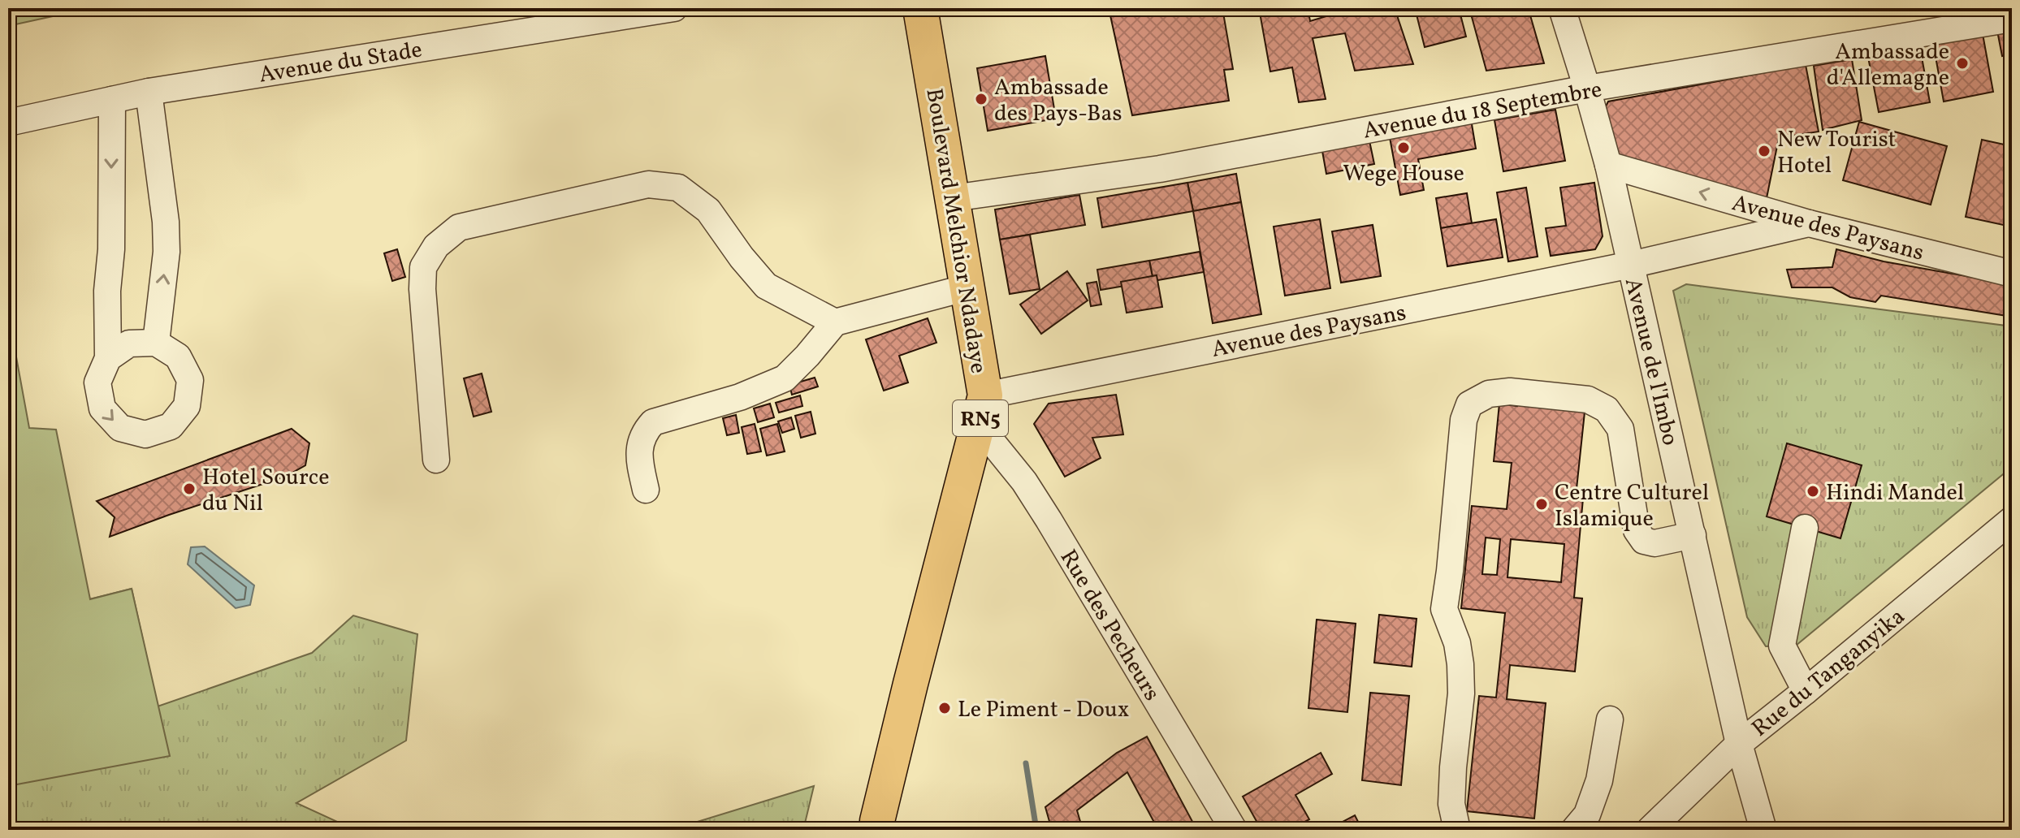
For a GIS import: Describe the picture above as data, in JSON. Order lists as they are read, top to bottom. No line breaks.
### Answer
{"streets":{"main road":["Boulevard Melchior Ndadaye","RN5"],"street":["Avenue du Stade","Avenue du 18 Septembre","Avenue des Paysans","Avenue de l'Imbo","Rue des Pecheurs","Rue du Tanganyika"]},"crossings":[["Avenue du 18 Septembre","Boulevard Melchior Ndadaye"],["Avenue du 18 Septembre","Avenue de l'Imbo"],["Avenue des Paysans","Boulevard Melchior Ndadaye"],["Avenue des Paysans","Avenue de l'Imbo"],["Avenue des Paysans","Rue des Pecheurs"],["Boulevard Melchior Ndadaye","Rue des Pecheurs"],["Avenue de l'Imbo","Rue du Tanganyika"]],"places":["Ambassade d'Allemagne","Ambassade des Pays-Bas","Wege House","New Tourist Hotel","Hotel Source du Nil","Hindi Mandel","Centre Culturel Islamique","Le Piment - Doux"]}
